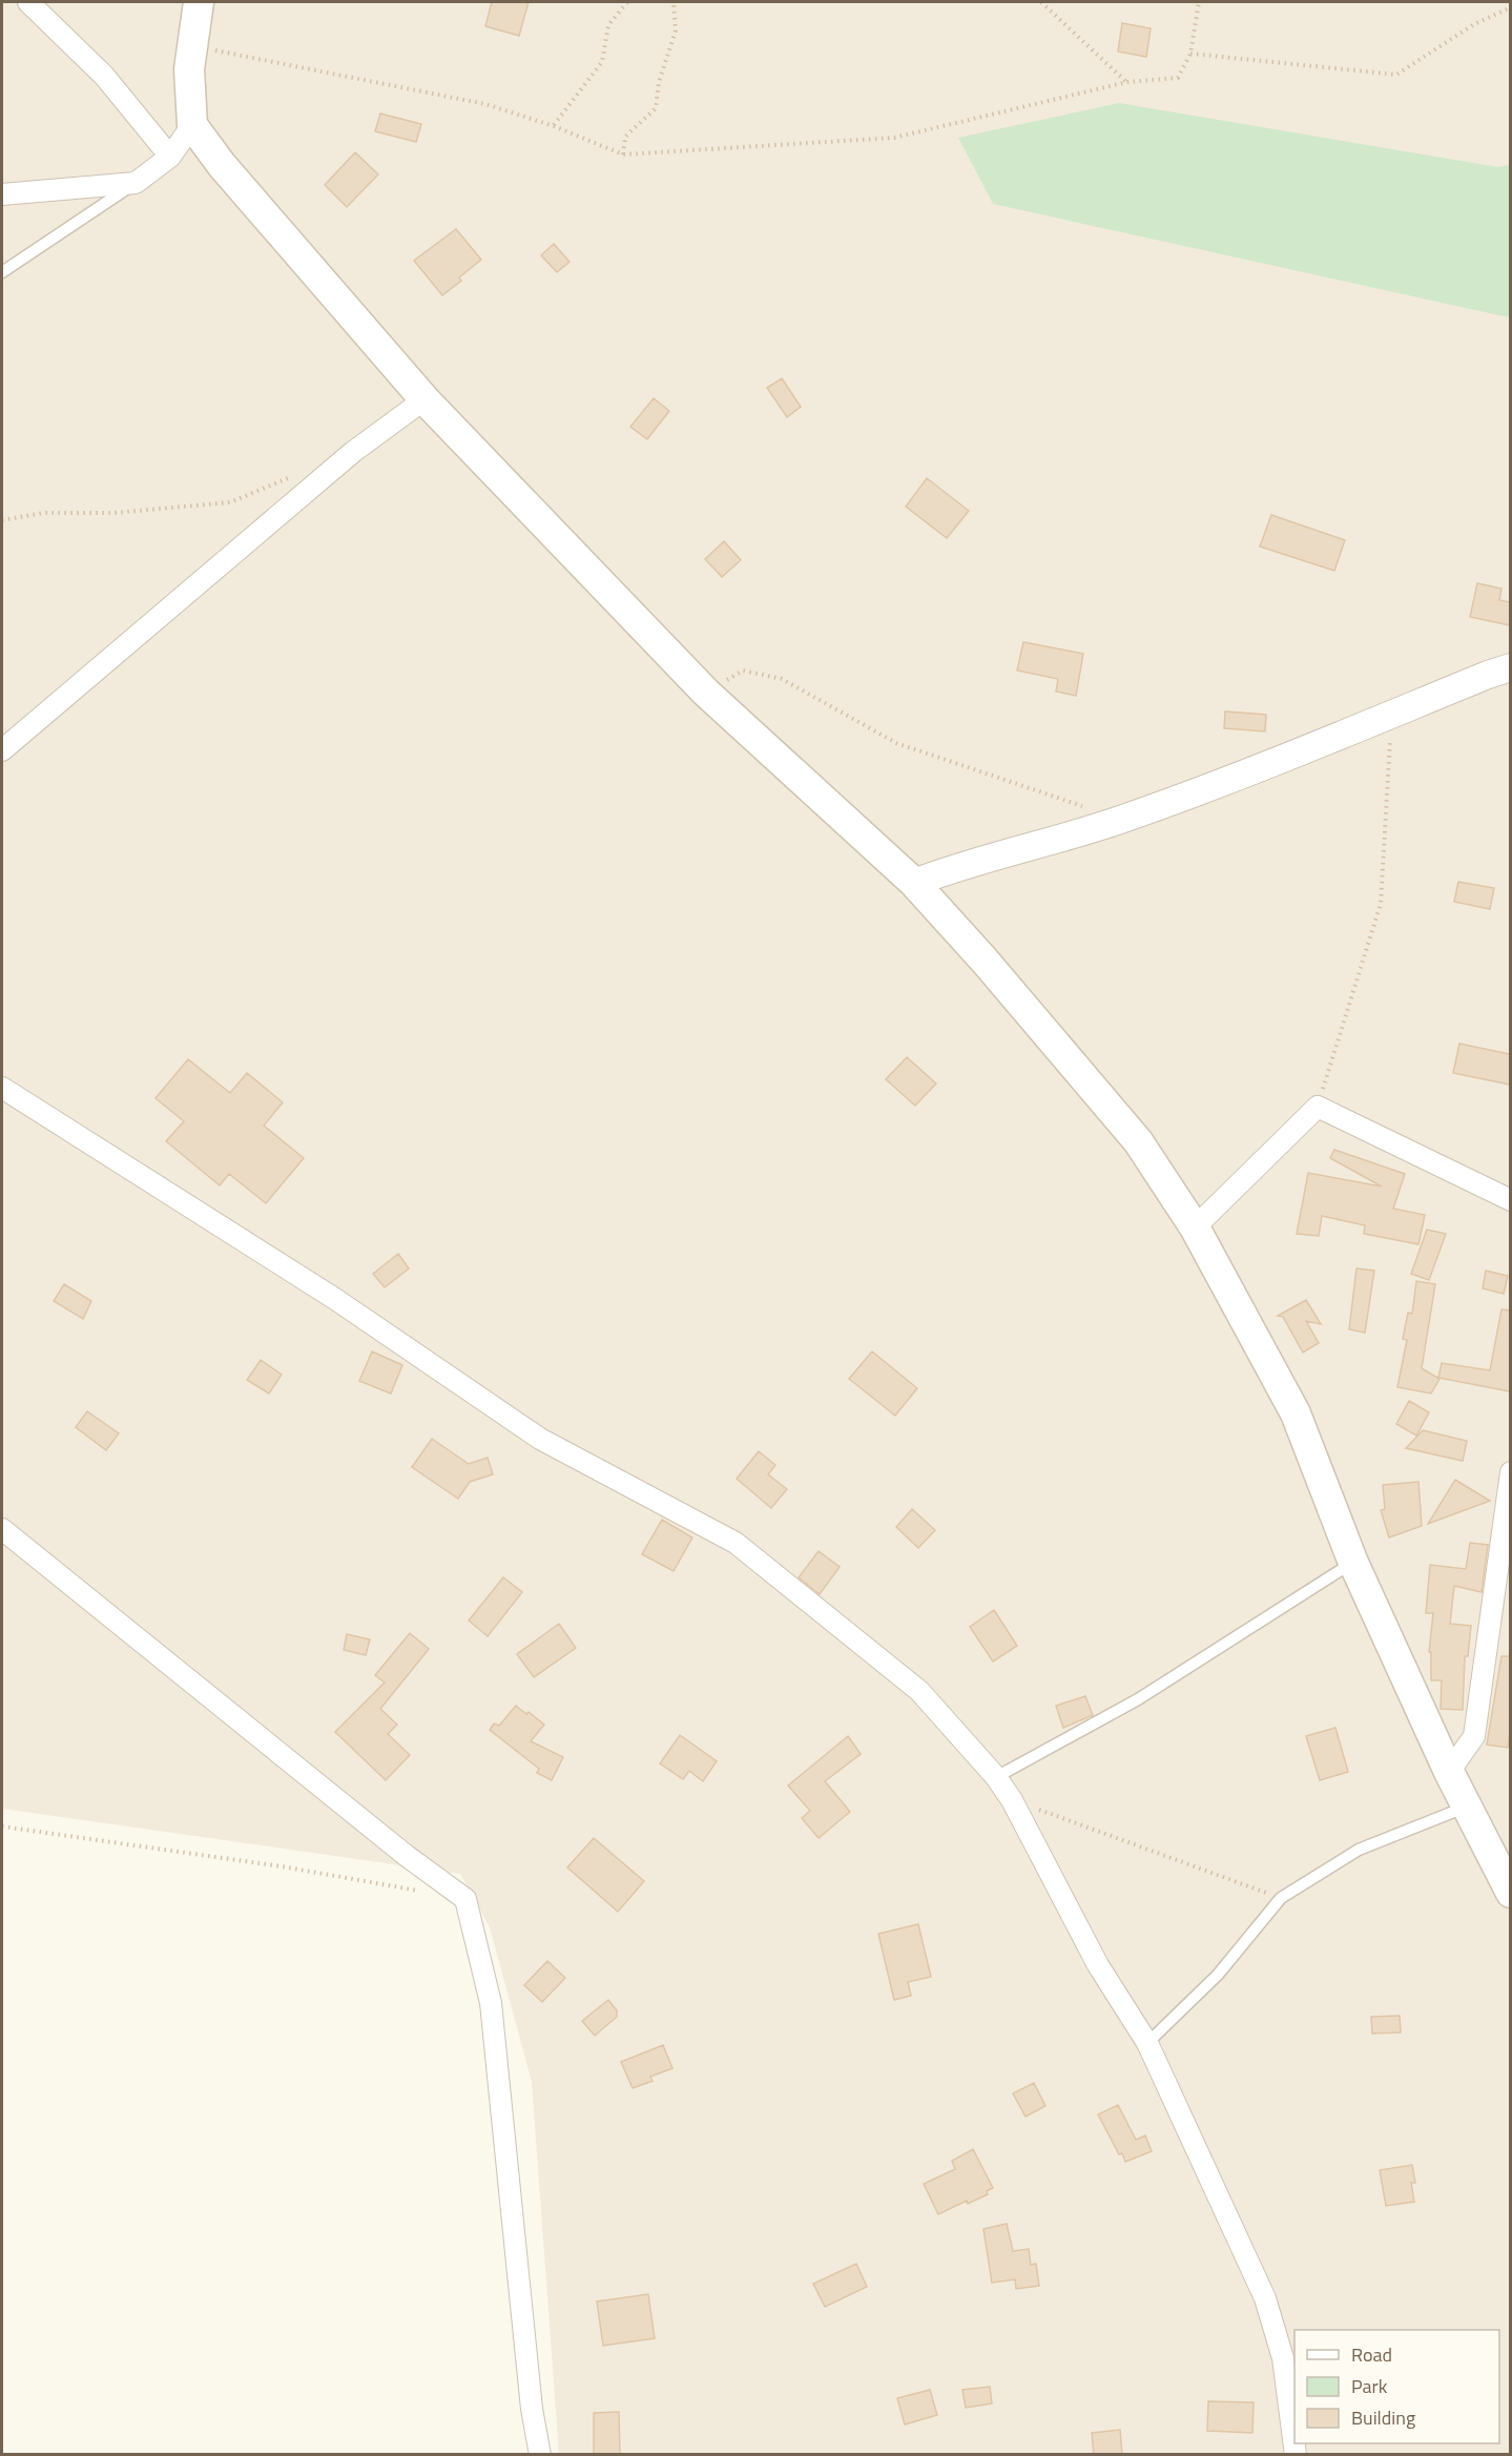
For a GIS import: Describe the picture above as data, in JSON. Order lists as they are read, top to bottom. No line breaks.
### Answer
{"legend":["Road","Park","Building"]}
